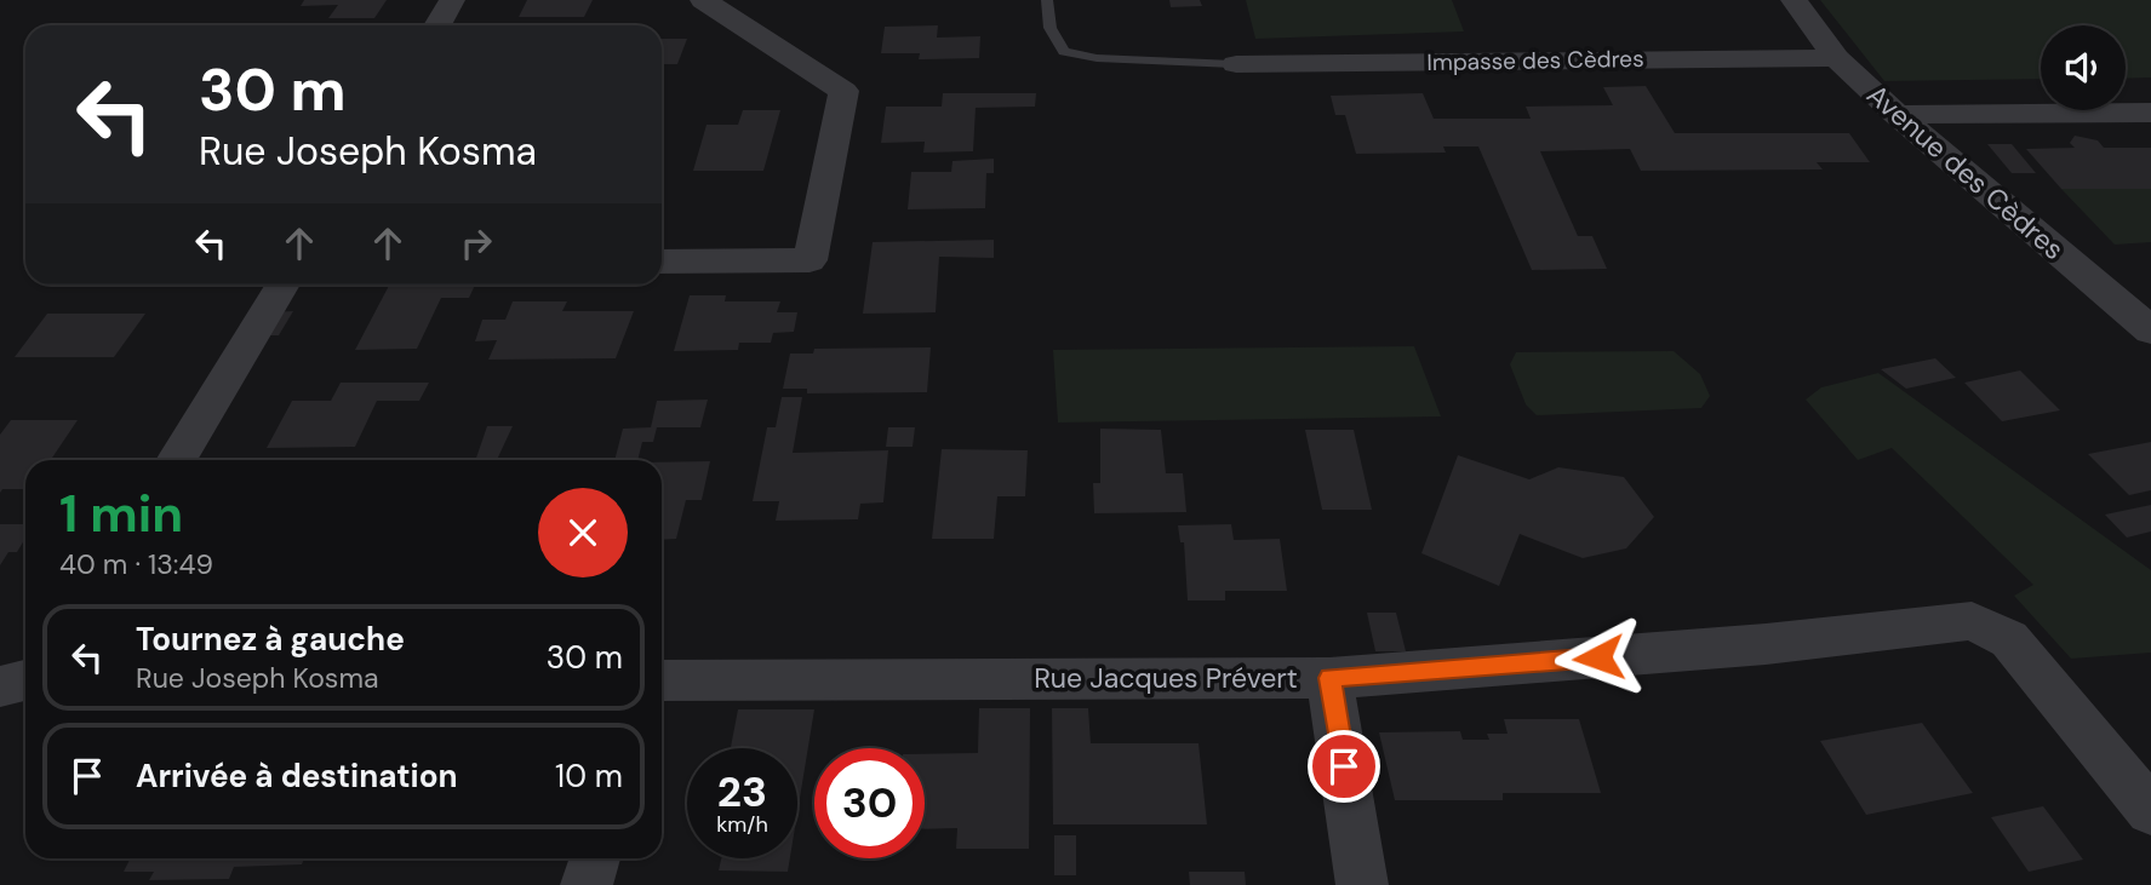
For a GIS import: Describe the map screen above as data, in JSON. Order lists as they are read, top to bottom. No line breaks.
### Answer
{"streets":{"street":["Impasse des Cèdres","Avenue des Cèdres","Rue Jacques Prévert"]},"crossings":[["Impasse des Cèdres","Avenue des Cèdres"]],"page":{"turn":["30 m","Rue Joseph Kosma"],"heading":["1 min","40 m · 13:49"],"list":[{"name":"Tournez à gauche","note":"Rue Joseph Kosma","value":"30 m"},{"name":"Arrivée à destination","value":"10 m"}],"speed":"23 km/h","limit":"30"}}
